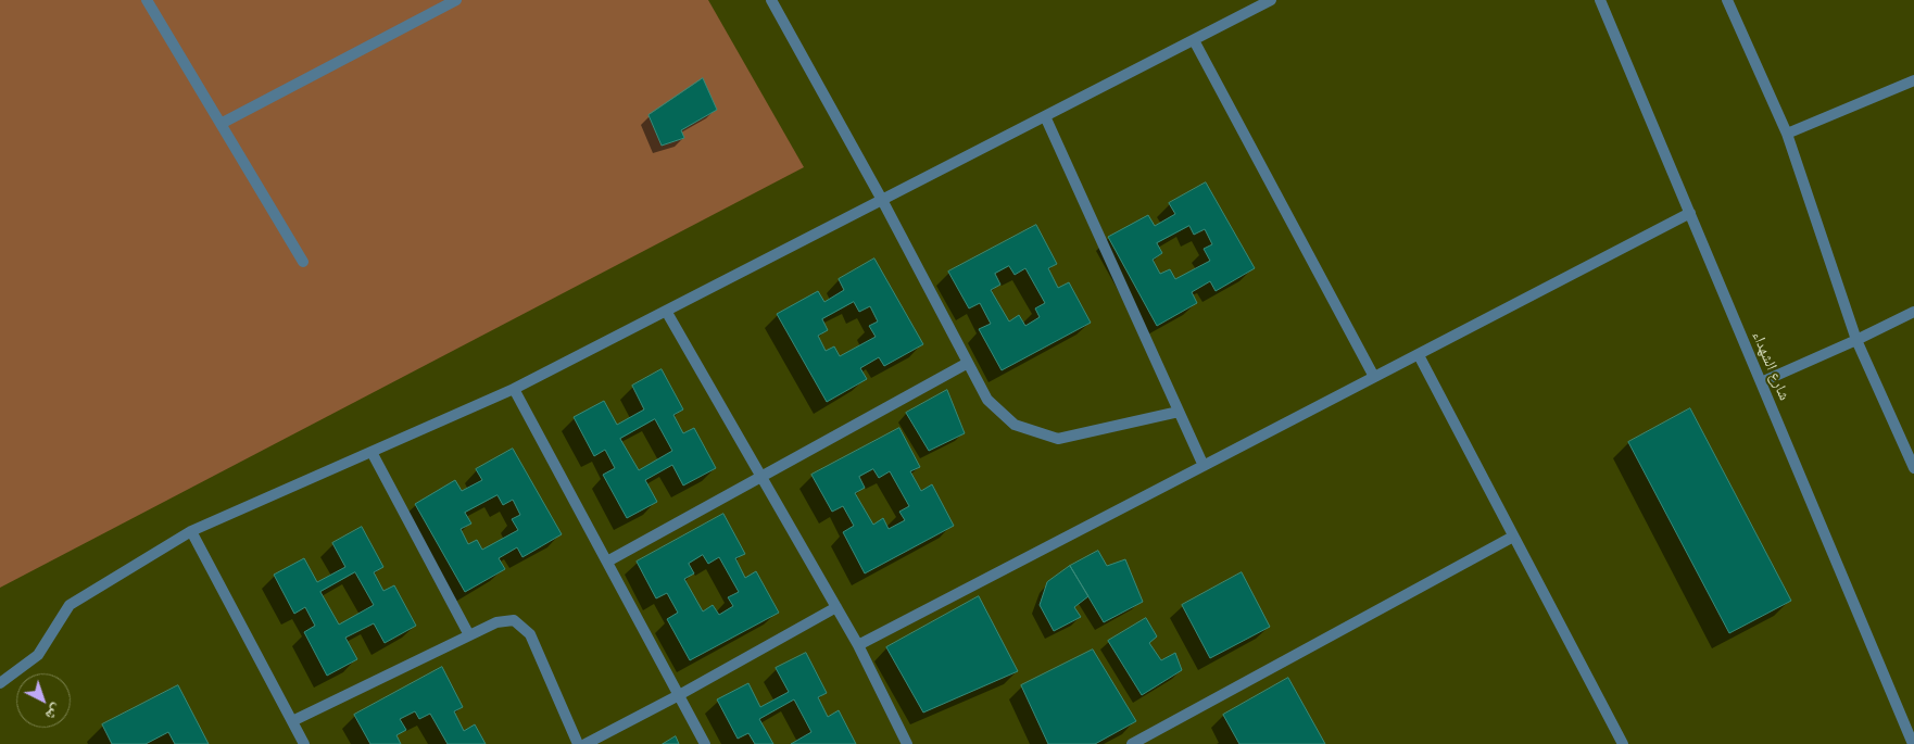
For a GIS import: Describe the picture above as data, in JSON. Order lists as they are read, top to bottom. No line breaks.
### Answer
{"streets":{"street":["شارع الشهداء"]},"north":"bottom right"}
